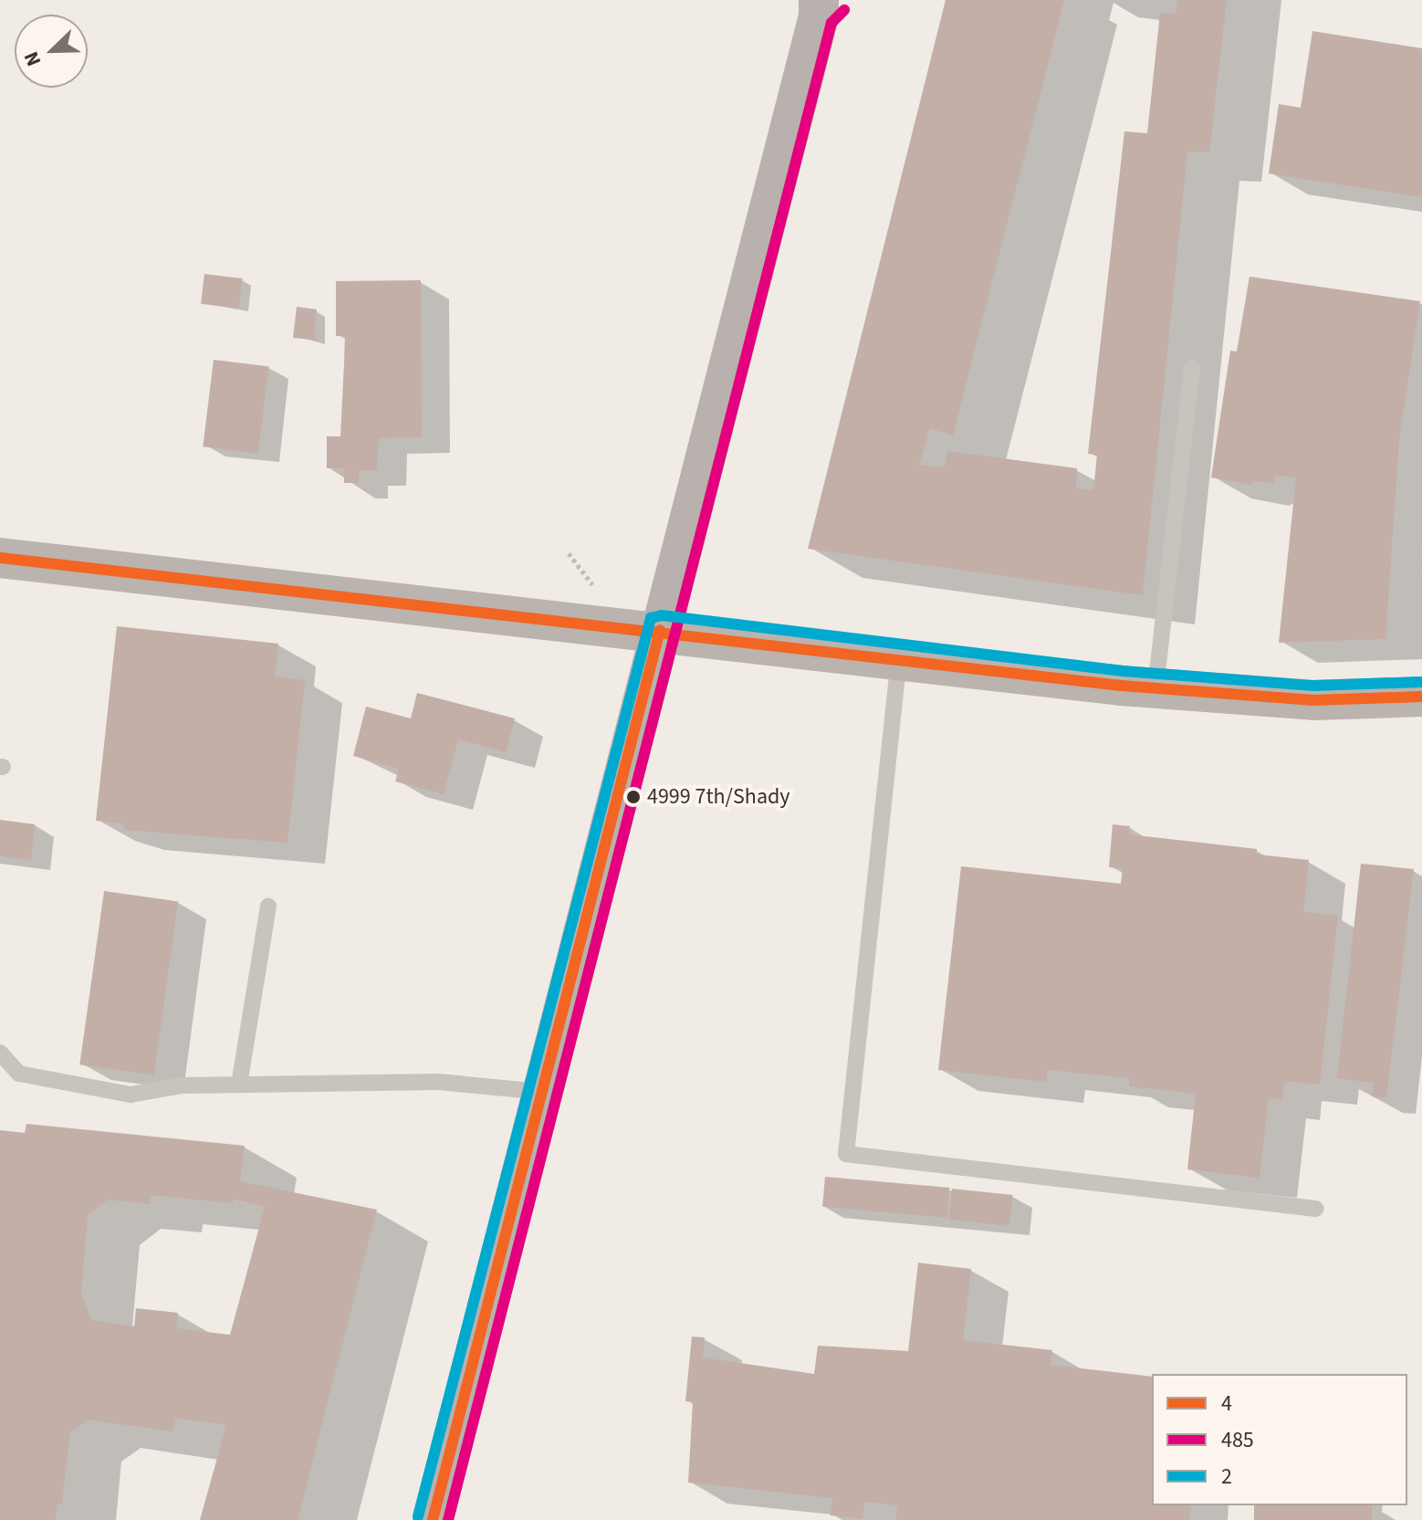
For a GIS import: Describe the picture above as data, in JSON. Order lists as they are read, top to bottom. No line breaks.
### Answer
{"places":["4999 7th/Shady"],"lines":["transit line 485","transit line 4","transit line 2"],"legend":["4","485","2"],"north":"bottom left"}
